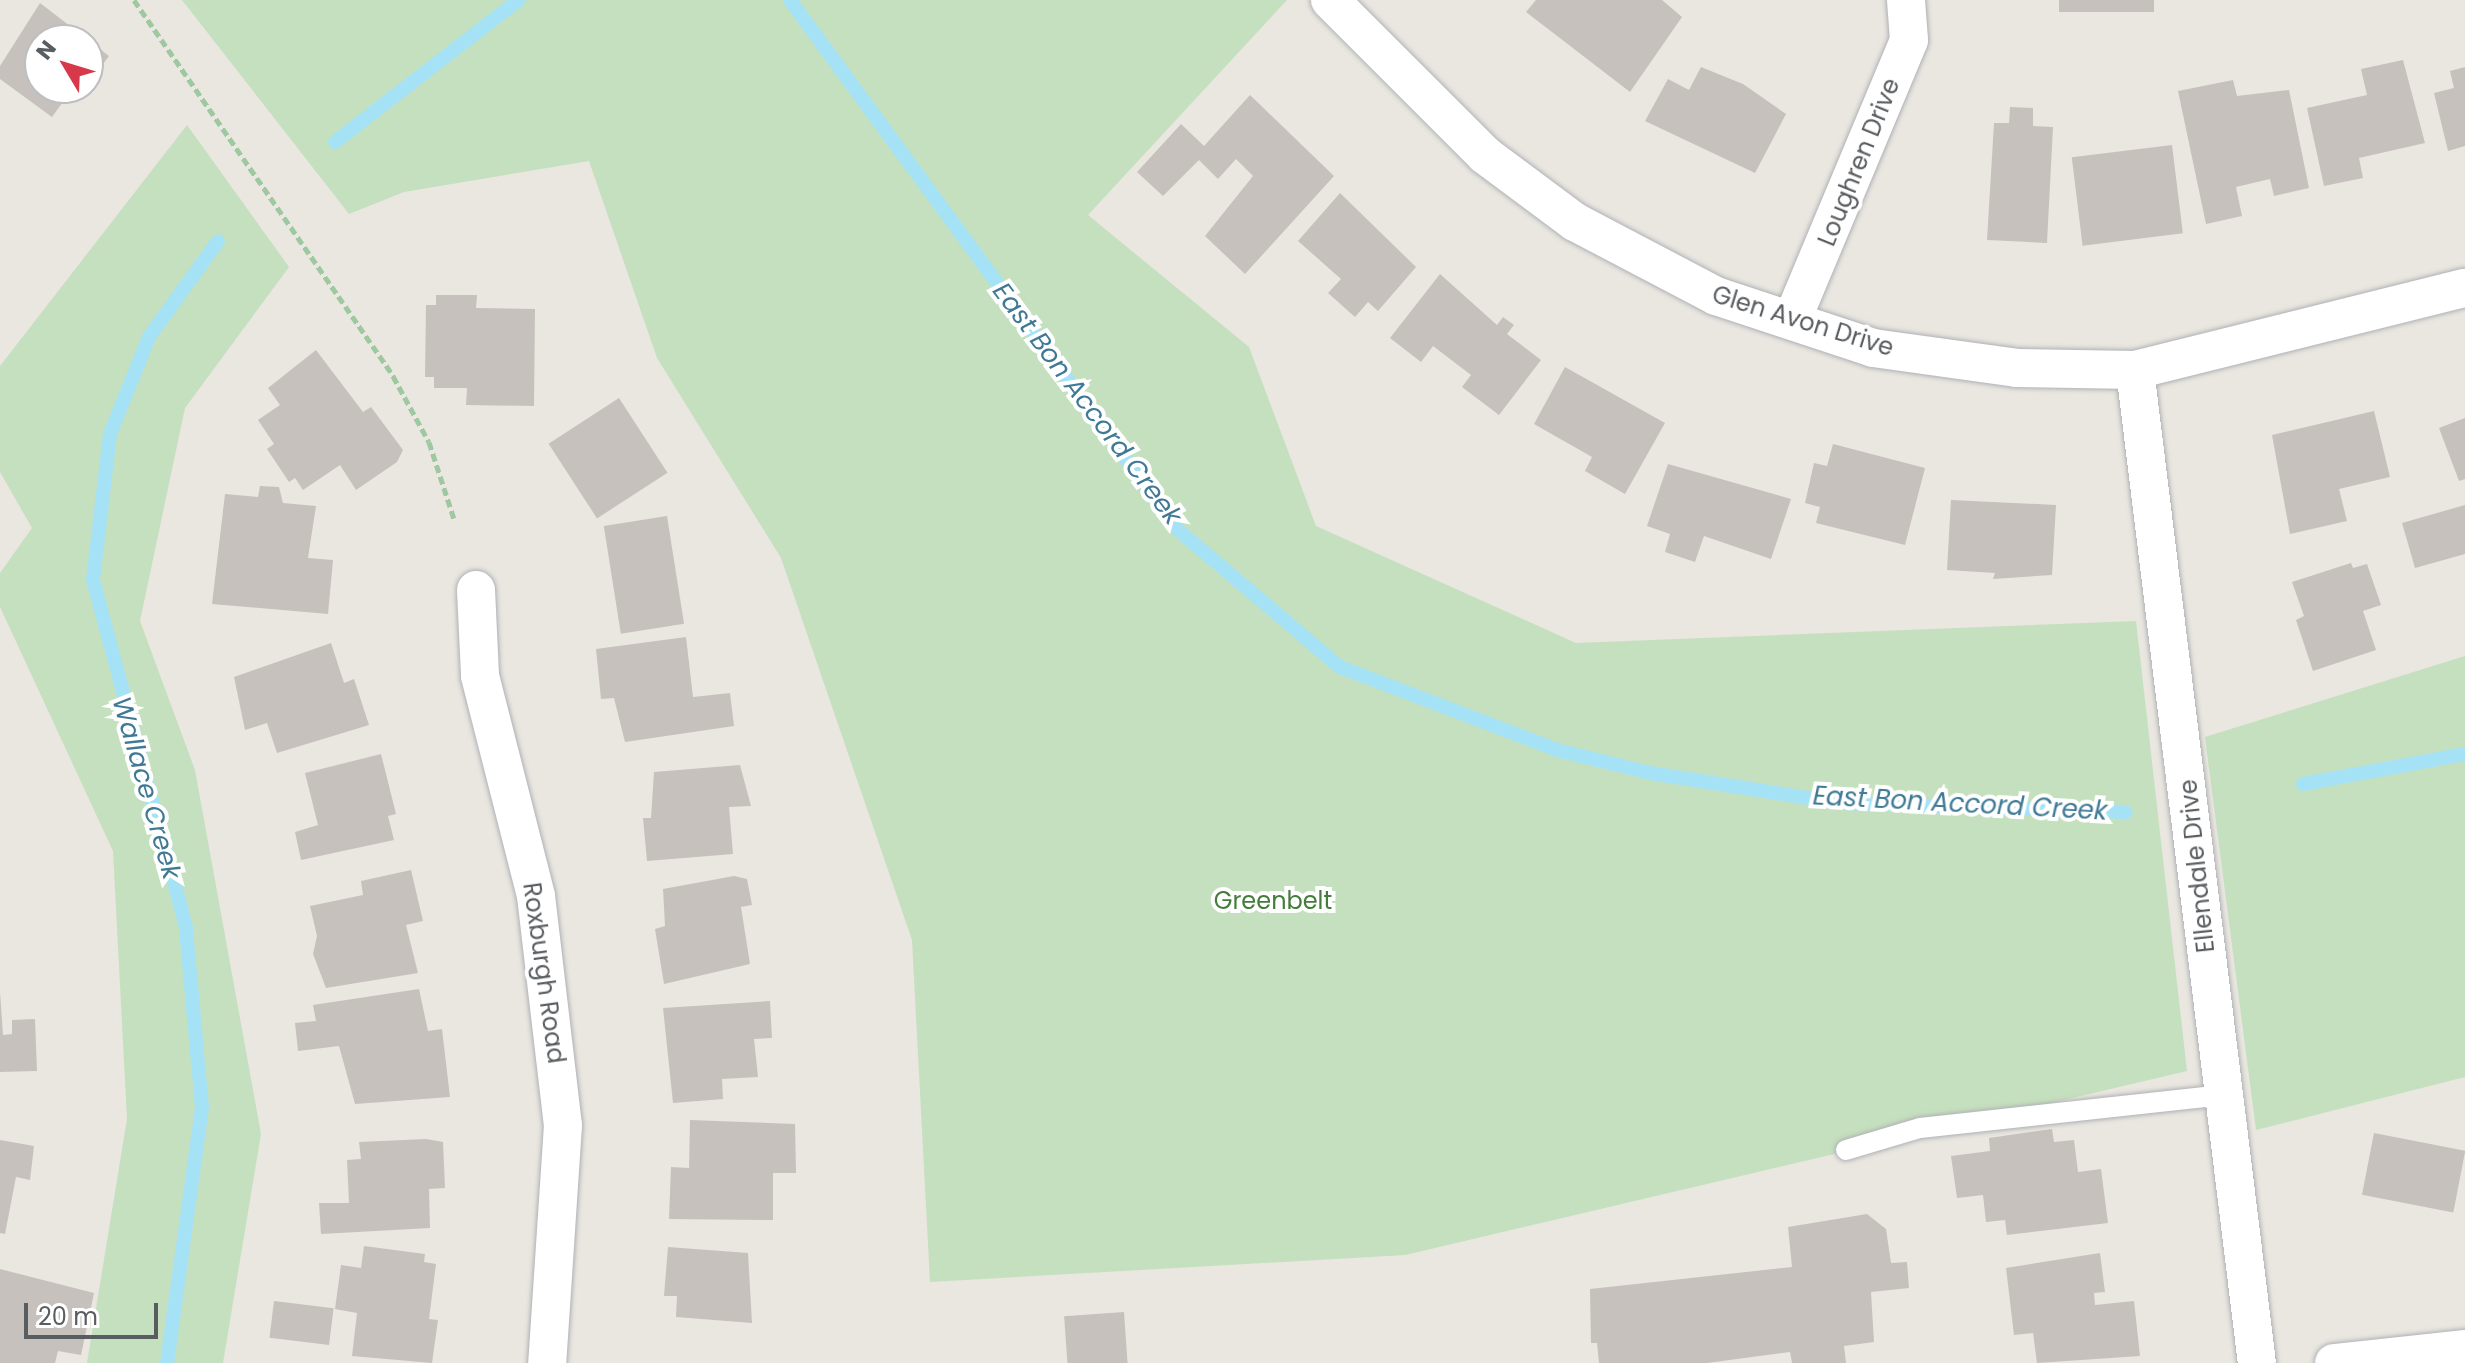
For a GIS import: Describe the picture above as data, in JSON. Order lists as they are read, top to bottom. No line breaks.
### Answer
{"streets":{"street":["Loughren Drive","Glen Avon Drive","Ellendale Drive","Roxburgh Road"]},"crossings":[["Loughren Drive","Glen Avon Drive"],["Glen Avon Drive","Ellendale Drive"]],"water":["East Bon Accord Creek","Wallace Creek"],"parks":["Greenbelt"],"scale_bar":"20 m","north":"top left"}
